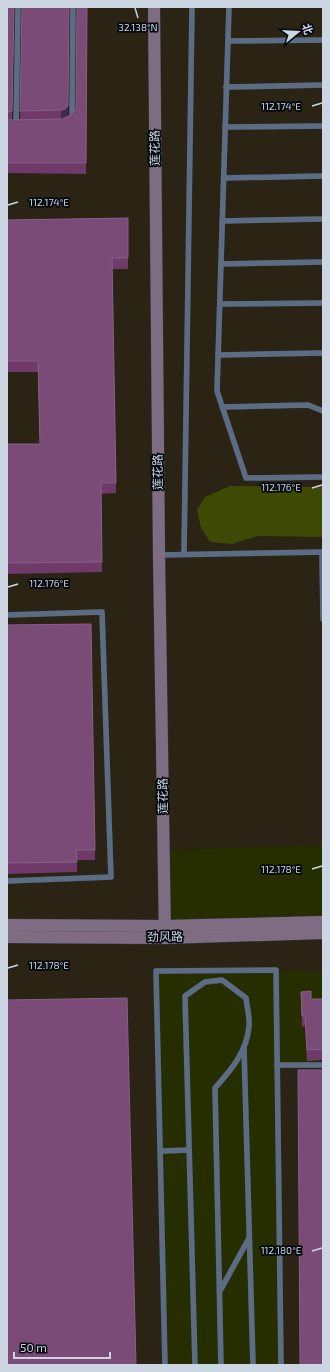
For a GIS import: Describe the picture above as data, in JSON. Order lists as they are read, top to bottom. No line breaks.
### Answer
{"streets":{"street":["莲花路","劲风路"]},"crossings":[["莲花路","劲风路"]],"scale_bar":"50 m","north":"right","coordinates":["32.138°N","112.174°E","112.176°E","112.178°E","112.180°E"]}
